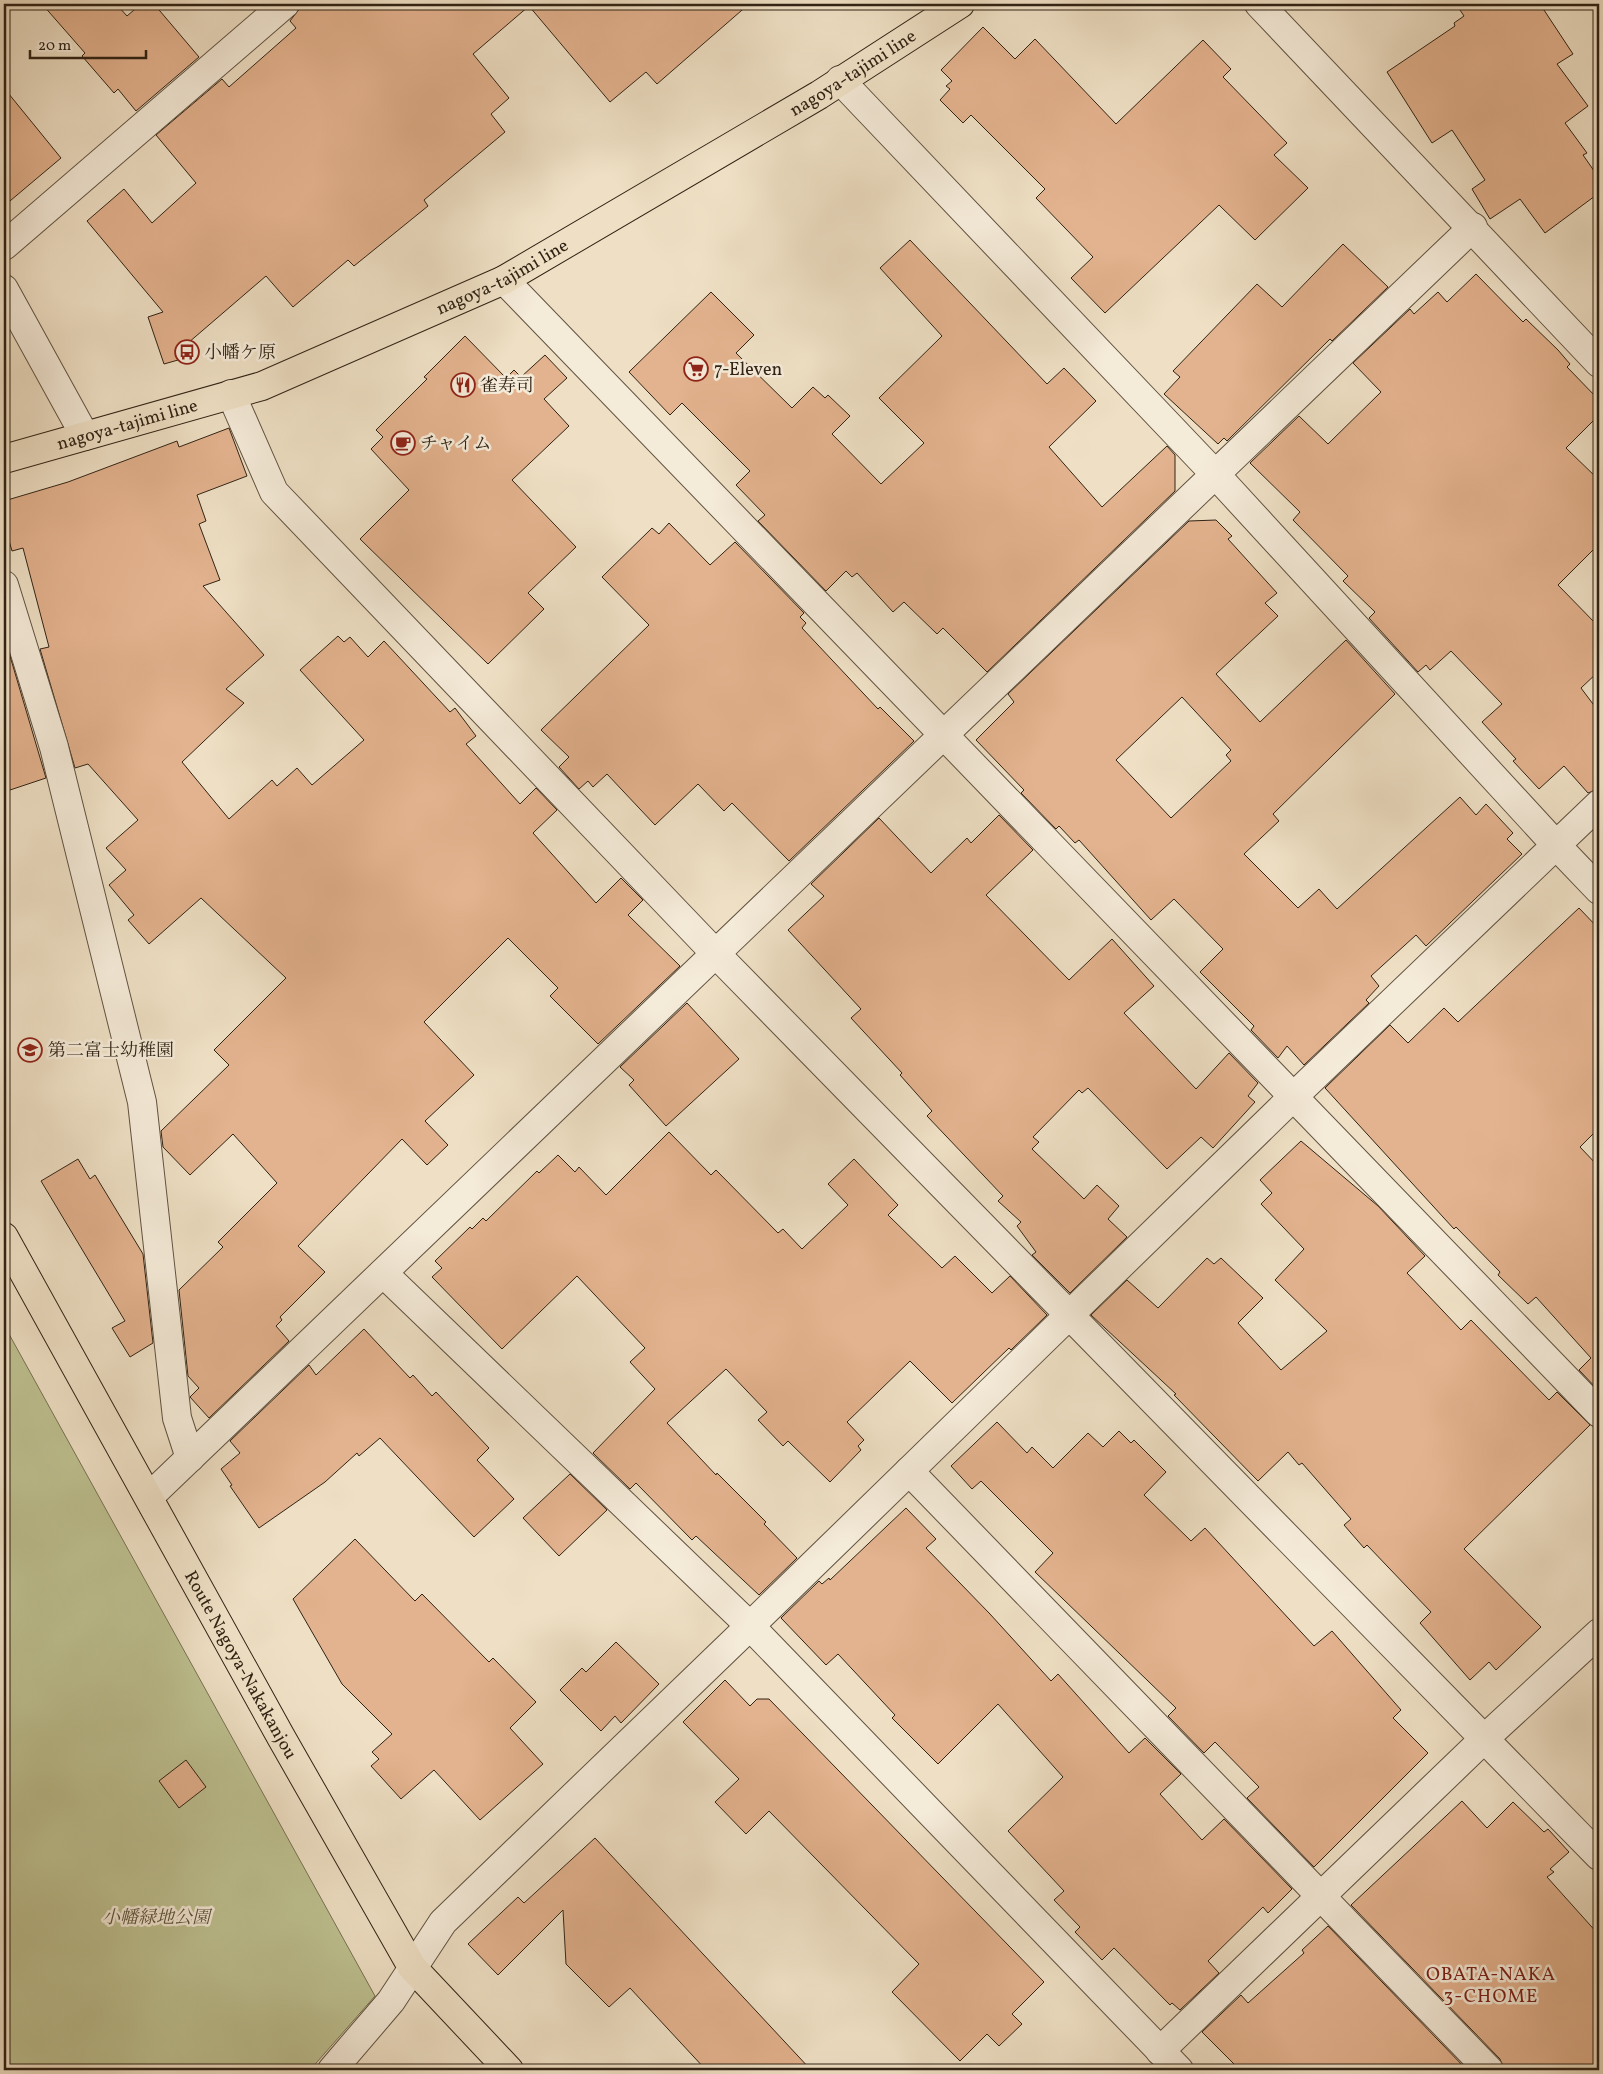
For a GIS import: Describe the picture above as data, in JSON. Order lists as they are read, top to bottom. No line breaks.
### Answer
{"streets":{"main road":["nagoya-tajimi line","Route Nagoya-Nakakanjou"]},"districts":["OBATA-NAKA 3-CHOME"],"parks":["小幡緑地公園"],"places":{"bus stop":["小幡ケ原"],"supermarket":["7-Eleven"],"restaurant":["雀寿司"],"cafe":["チャイム"],"school or university":["第二富士幼稚園"]},"scale_bar":"20 m"}
